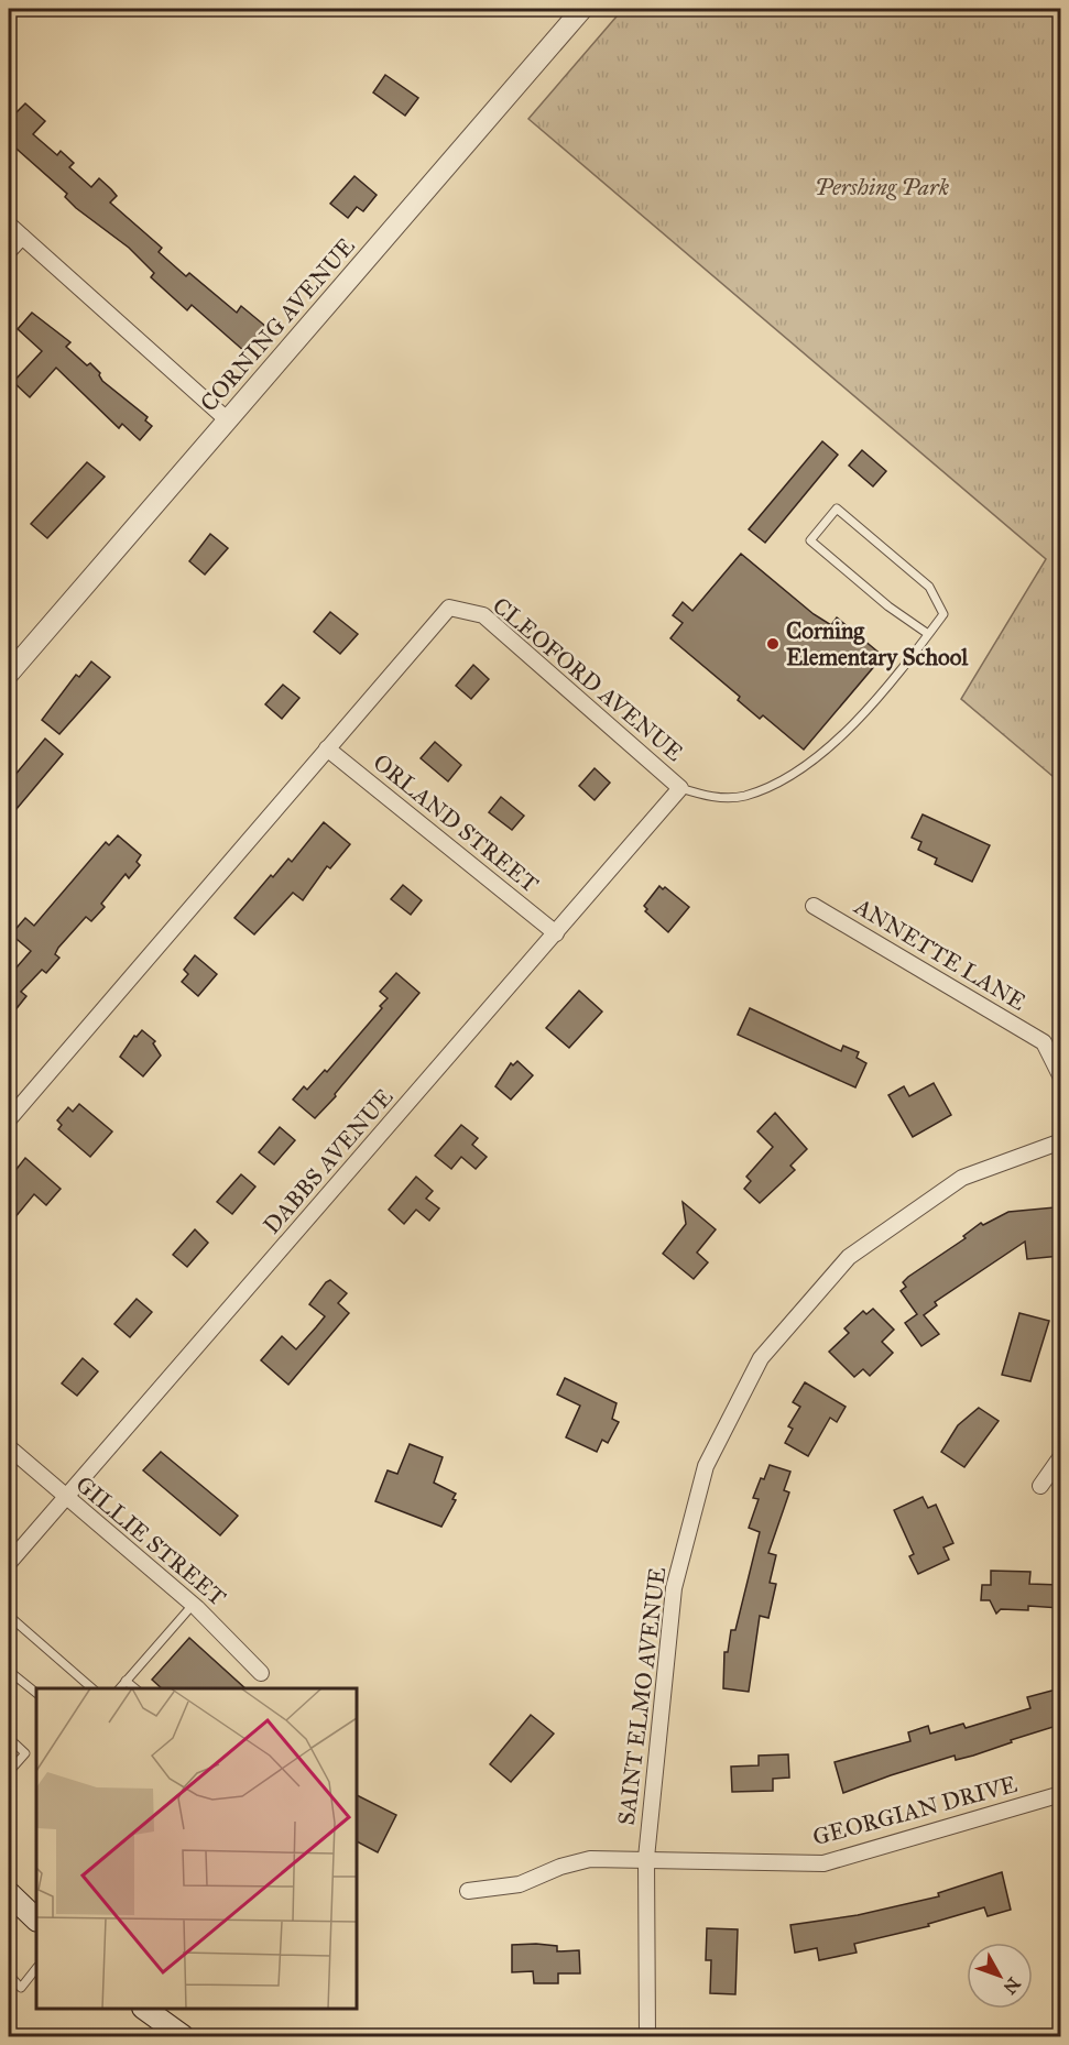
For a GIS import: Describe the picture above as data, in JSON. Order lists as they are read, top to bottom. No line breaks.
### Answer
{"streets":{"street":["CORNING AVENUE","CLEOFORD AVENUE","ORLAND STREET","ANNETTE LANE","DABBS AVENUE","GILLIE STREET","SAINT ELMO AVENUE","GEORGIAN DRIVE"]},"crossings":[["CLEOFORD AVENUE","ORLAND STREET"],["CLEOFORD AVENUE","DABBS AVENUE"],["ORLAND STREET","DABBS AVENUE"],["DABBS AVENUE","GILLIE STREET"],["SAINT ELMO AVENUE","GEORGIAN DRIVE"]],"parks":["Pershing Park"],"places":["Corning Elementary School"],"north":"bottom right"}
